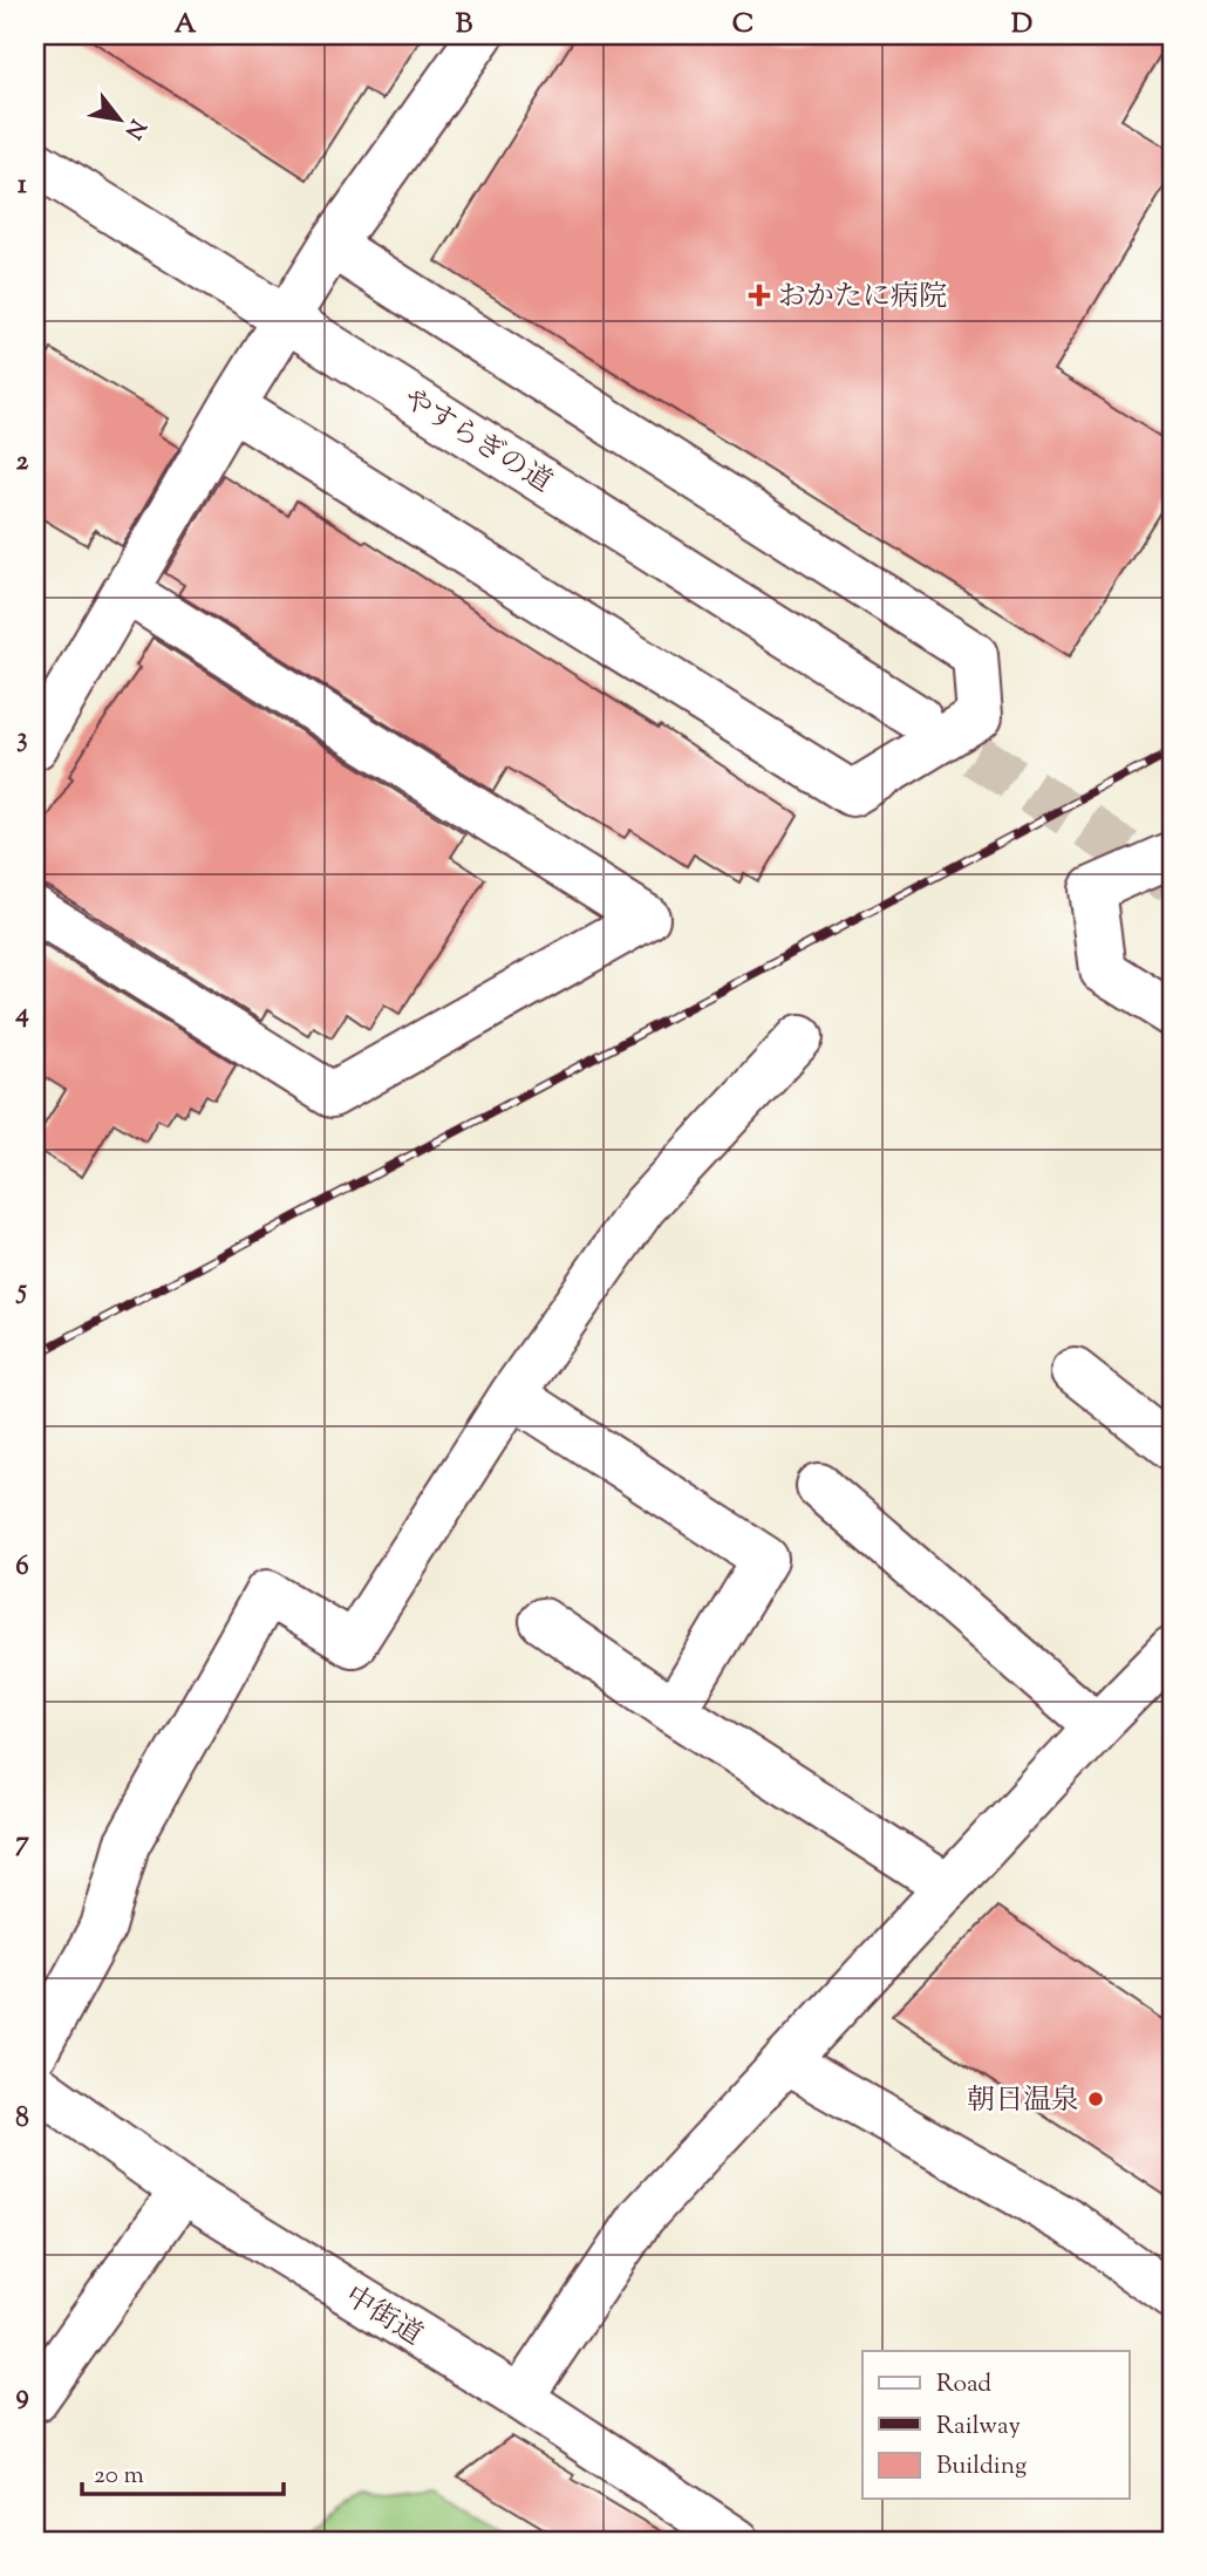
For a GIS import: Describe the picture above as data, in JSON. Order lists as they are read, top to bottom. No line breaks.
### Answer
{"streets":{"street":["やすらぎの道","中街道"]},"places":{"health":["おかたに病院"],"other":["朝日温泉"]},"legend":["Road","Railway","Building"],"scale_bar":"20 m","north":"bottom right","grid":{"columns":["A","B","C","D"],"rows":["1","2","3","4","5","6","7","8","9"]}}
